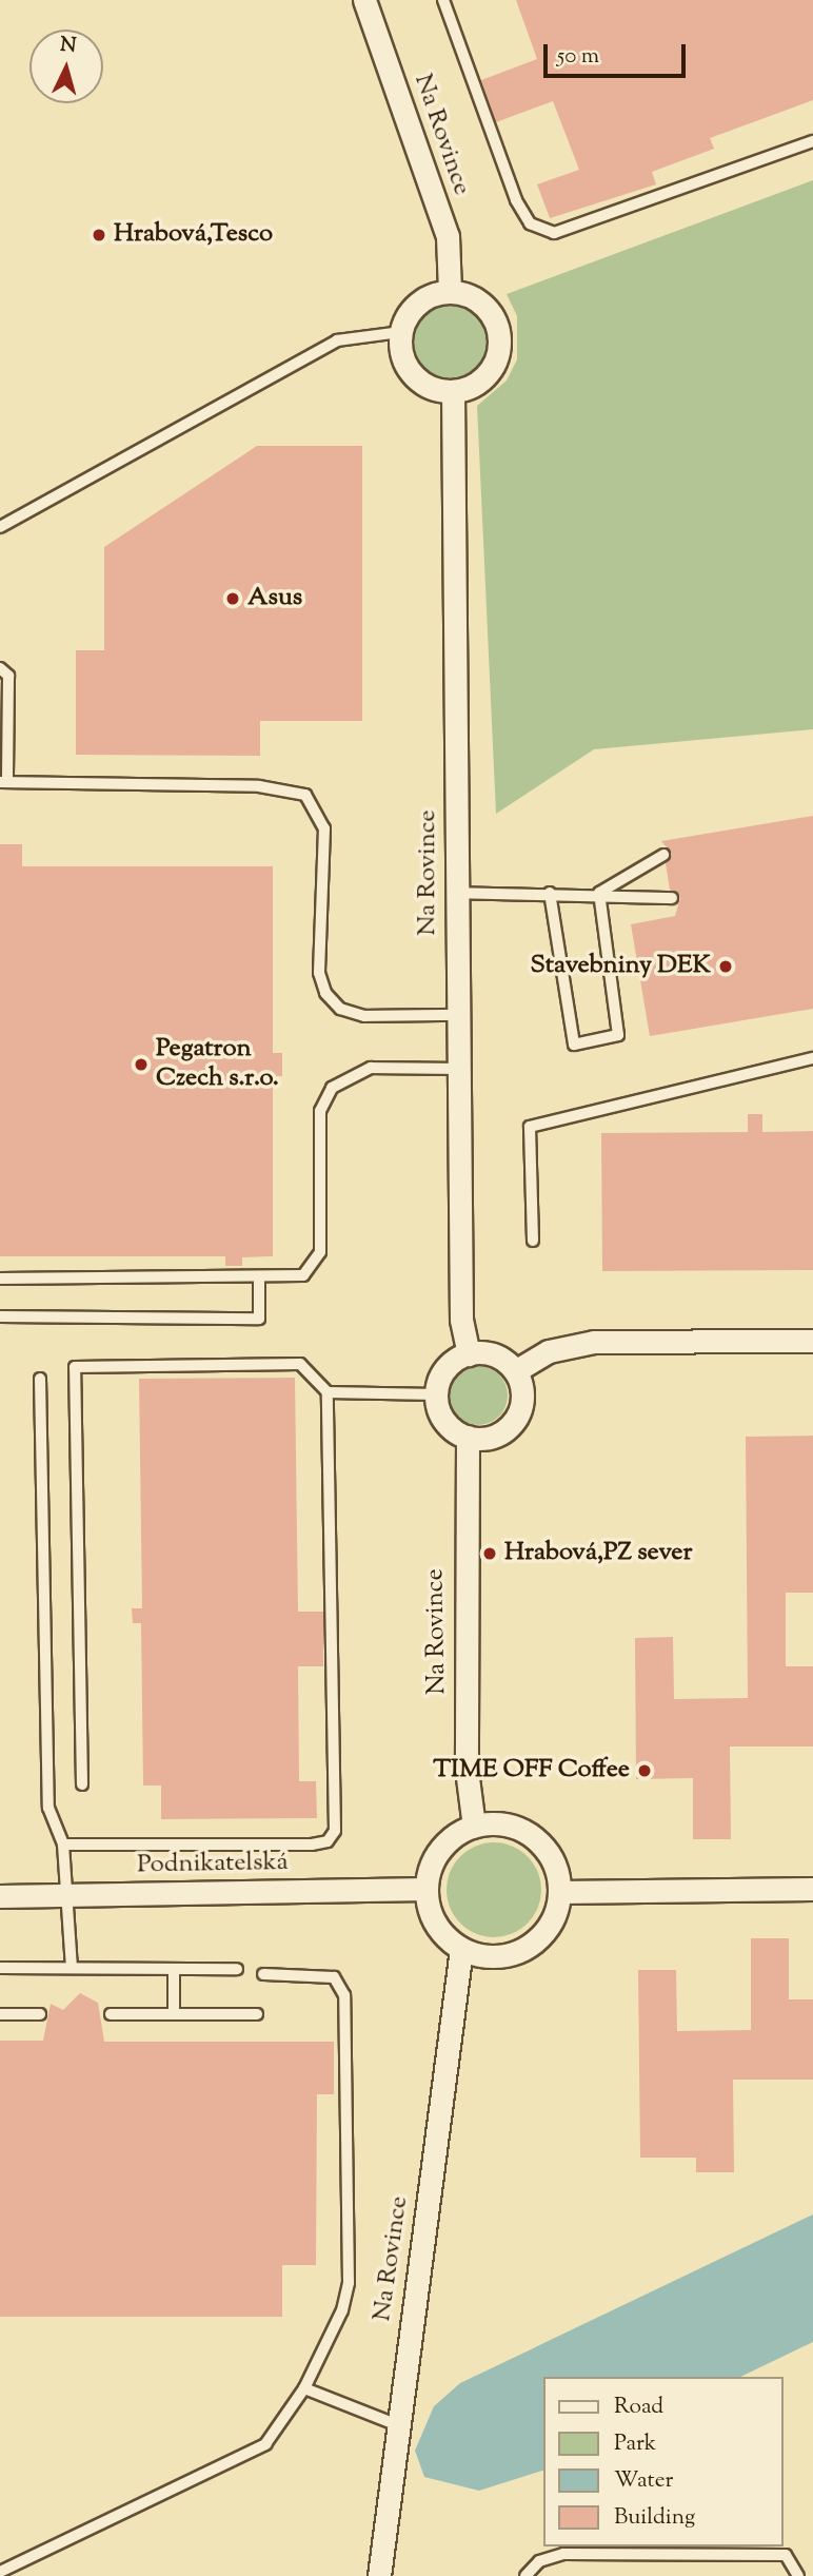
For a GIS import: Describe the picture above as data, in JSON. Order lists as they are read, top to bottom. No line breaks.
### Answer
{"streets":{"street":["Na Rovince","Podnikatelská"]},"crossings":[["Na Rovince","Podnikatelská"]],"places":["Hrabová,Tesco","Asus","Stavebniny DEK","Pegatron Czech s.r.o.","Hrabová,PZ sever","TIME OFF Coffee"],"legend":["Road","Park","Water","Building"],"scale_bar":"50 m","north":"top"}
